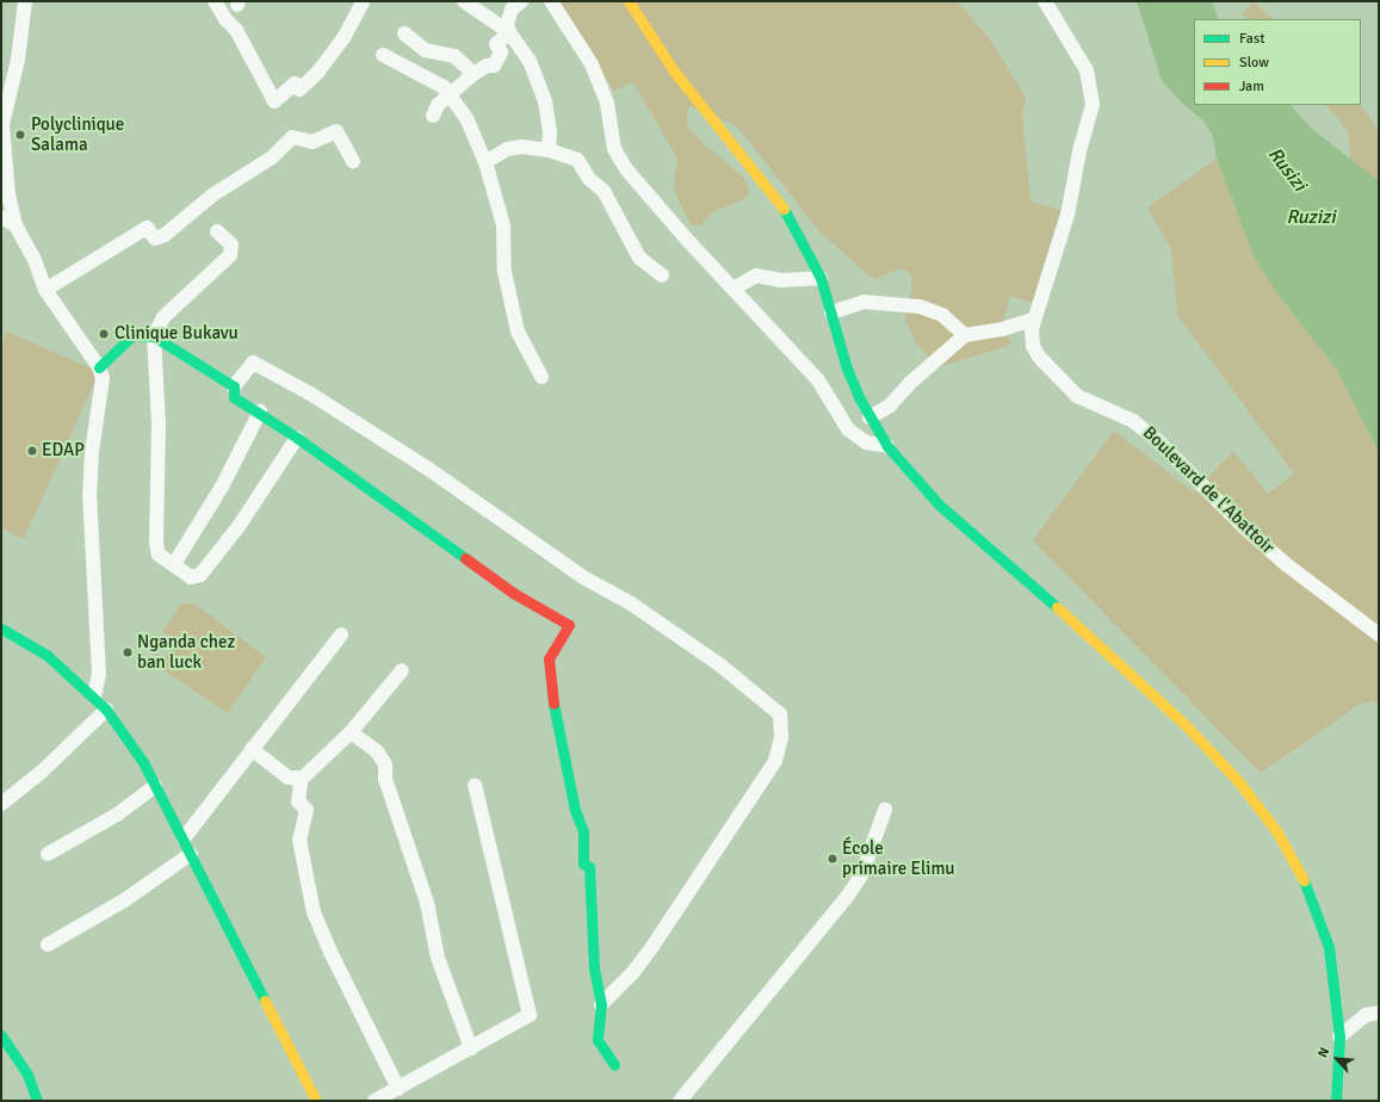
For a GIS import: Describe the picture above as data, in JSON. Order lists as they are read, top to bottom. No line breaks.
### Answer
{"streets":{"street":["Boulevard de l'Abattoir"]},"water":["Rusizi","Ruzizi"],"places":["Polyclinique Salama","Clinique Bukavu","EDAP","Nganda chez ban luck","École primaire Elimu"],"legend":["Fast","Slow","Jam"],"north":"top left"}
